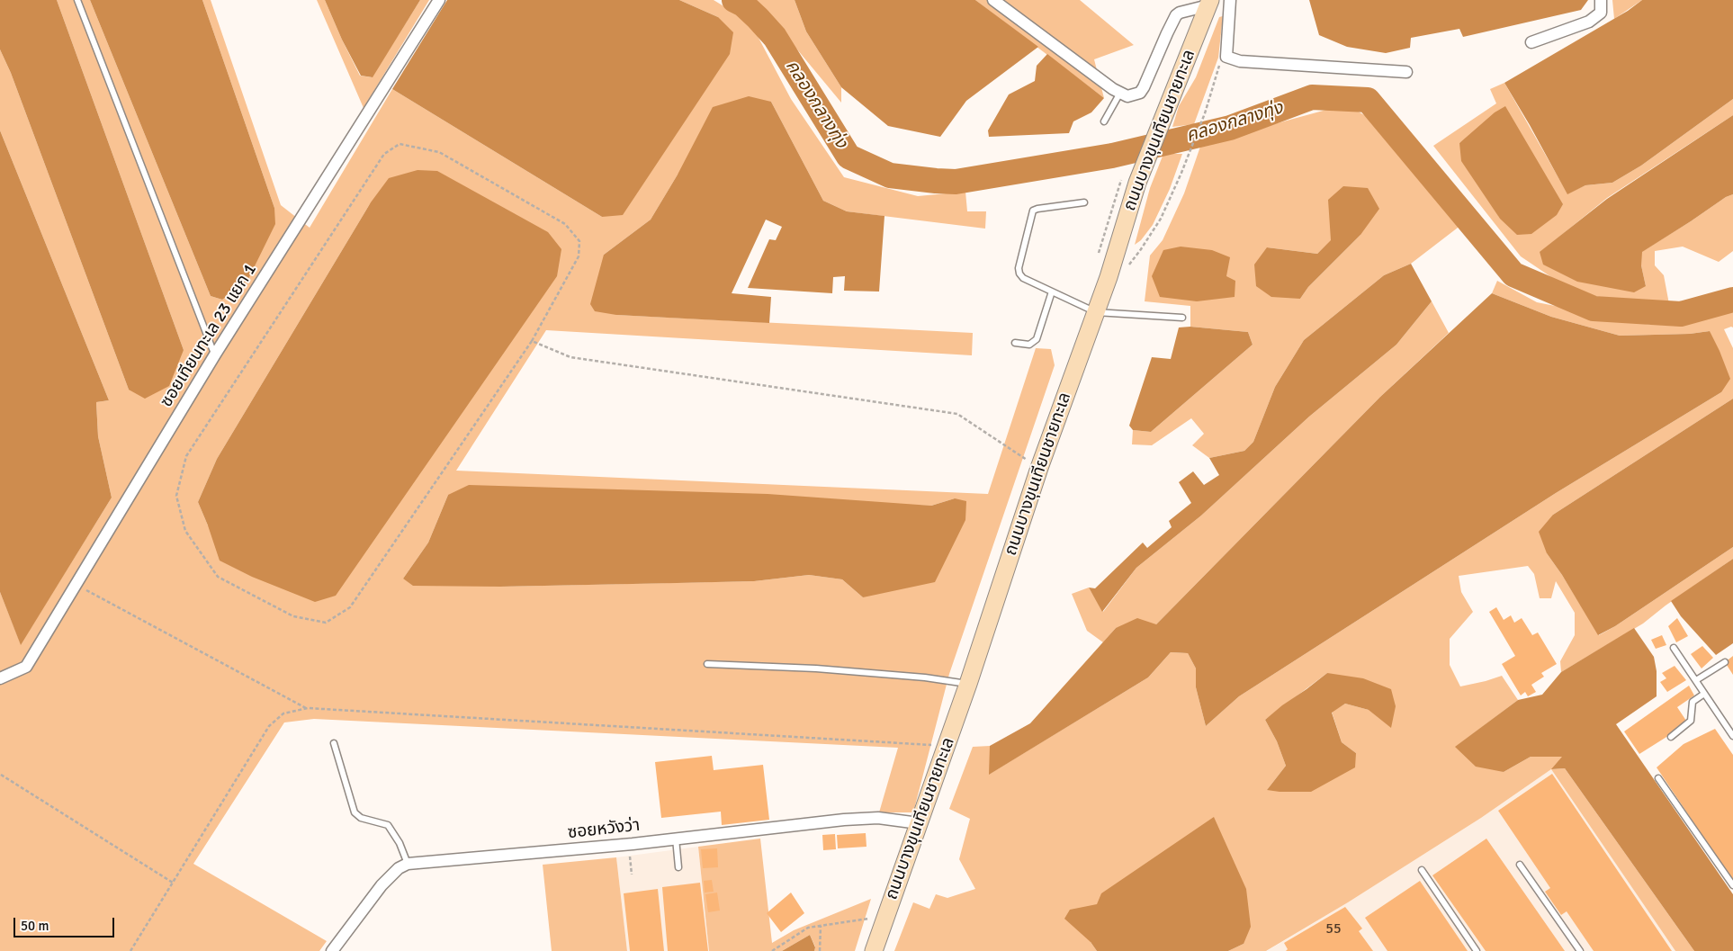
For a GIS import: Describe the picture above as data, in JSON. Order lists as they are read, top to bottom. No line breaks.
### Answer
{"streets":{"main road":["ถนนบางขุนเทียนชายทะเล"],"street":["ซอยเทียนทะเล 23 แยก 1","ซอยหวังว่า"]},"crossings":[["ถนนบางขุนเทียนชายทะเล","ซอยหวังว่า"]],"water":["คลองกลางทุ่ง"],"house_numbers":["55"],"scale_bar":"50 m"}
